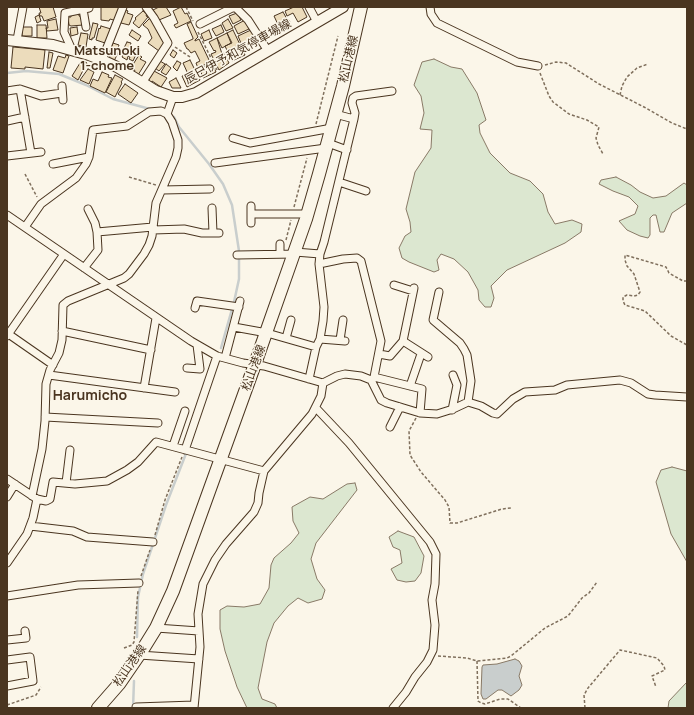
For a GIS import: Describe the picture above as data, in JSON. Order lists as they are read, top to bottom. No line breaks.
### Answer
{"streets":{"main road":["辰巳伊予和気停車場線","松山港線"]},"districts":["Matsunoki 1-chome","Harumicho"]}
